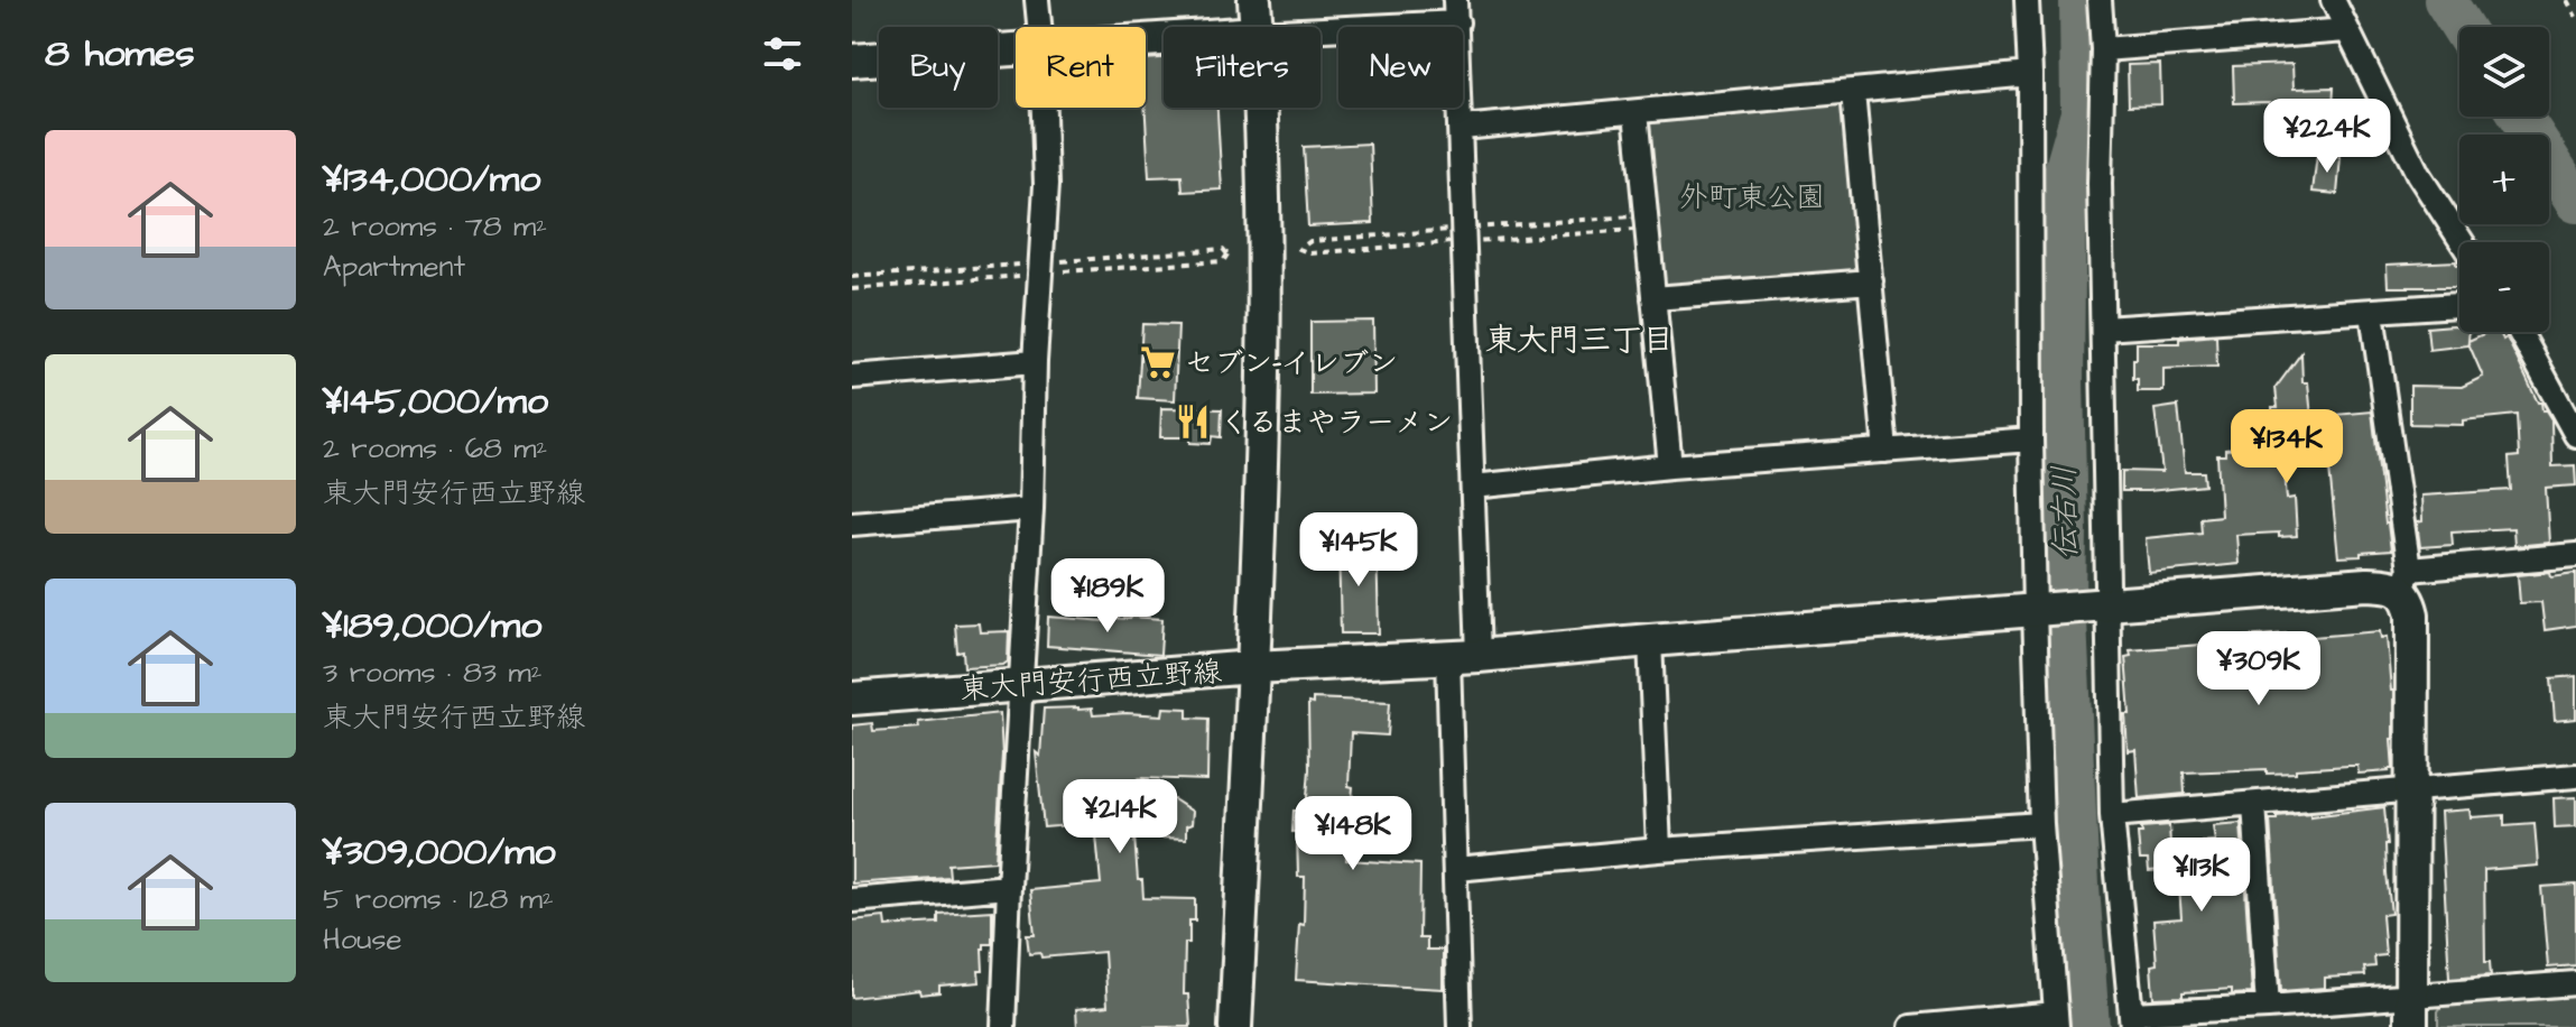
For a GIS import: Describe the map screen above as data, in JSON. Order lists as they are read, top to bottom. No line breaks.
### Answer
{"streets":{"street":["東大門安行西立野線"]},"districts":["東大門三丁目"],"water":["伝右川"],"parks":["外町東公園"],"places":{"supermarket":["セブン-イレブン"],"restaurant":["くるまやラーメン"]},"page":{"heading":"8 homes","map_buttons":["+","−"],"chip":["Buy","Rent","Filters","New"],"price":["¥224K","¥134K","¥145K","¥189K","¥309K","¥214K","¥148K","¥113K"],"list":[{"name":"¥134,000/mo","note":"2 rooms · 78 m² · Apartment"},{"name":"¥145,000/mo","note":"2 rooms · 68 m² · 東大門安行西立野線"},{"name":"¥189,000/mo","note":"3 rooms · 83 m² · 東大門安行西立野線"},{"name":"¥309,000/mo","note":"5 rooms · 128 m² · House"}]}}
